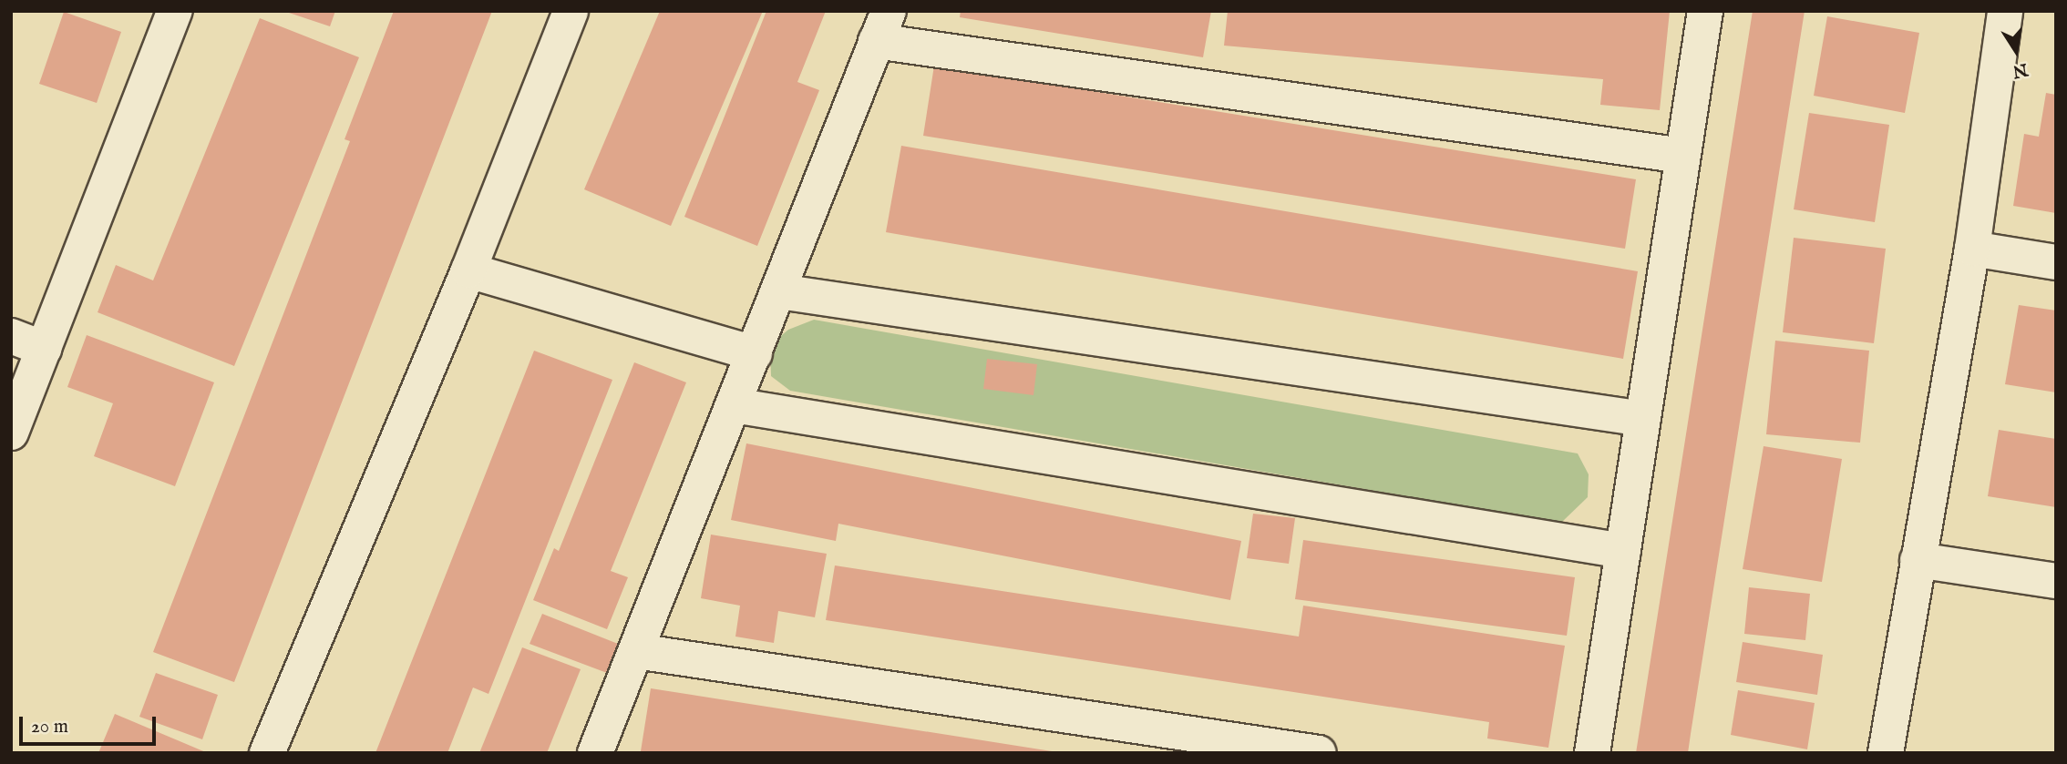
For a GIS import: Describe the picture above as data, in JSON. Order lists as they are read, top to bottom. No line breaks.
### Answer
{"scale_bar":"20 m","north":"bottom"}
